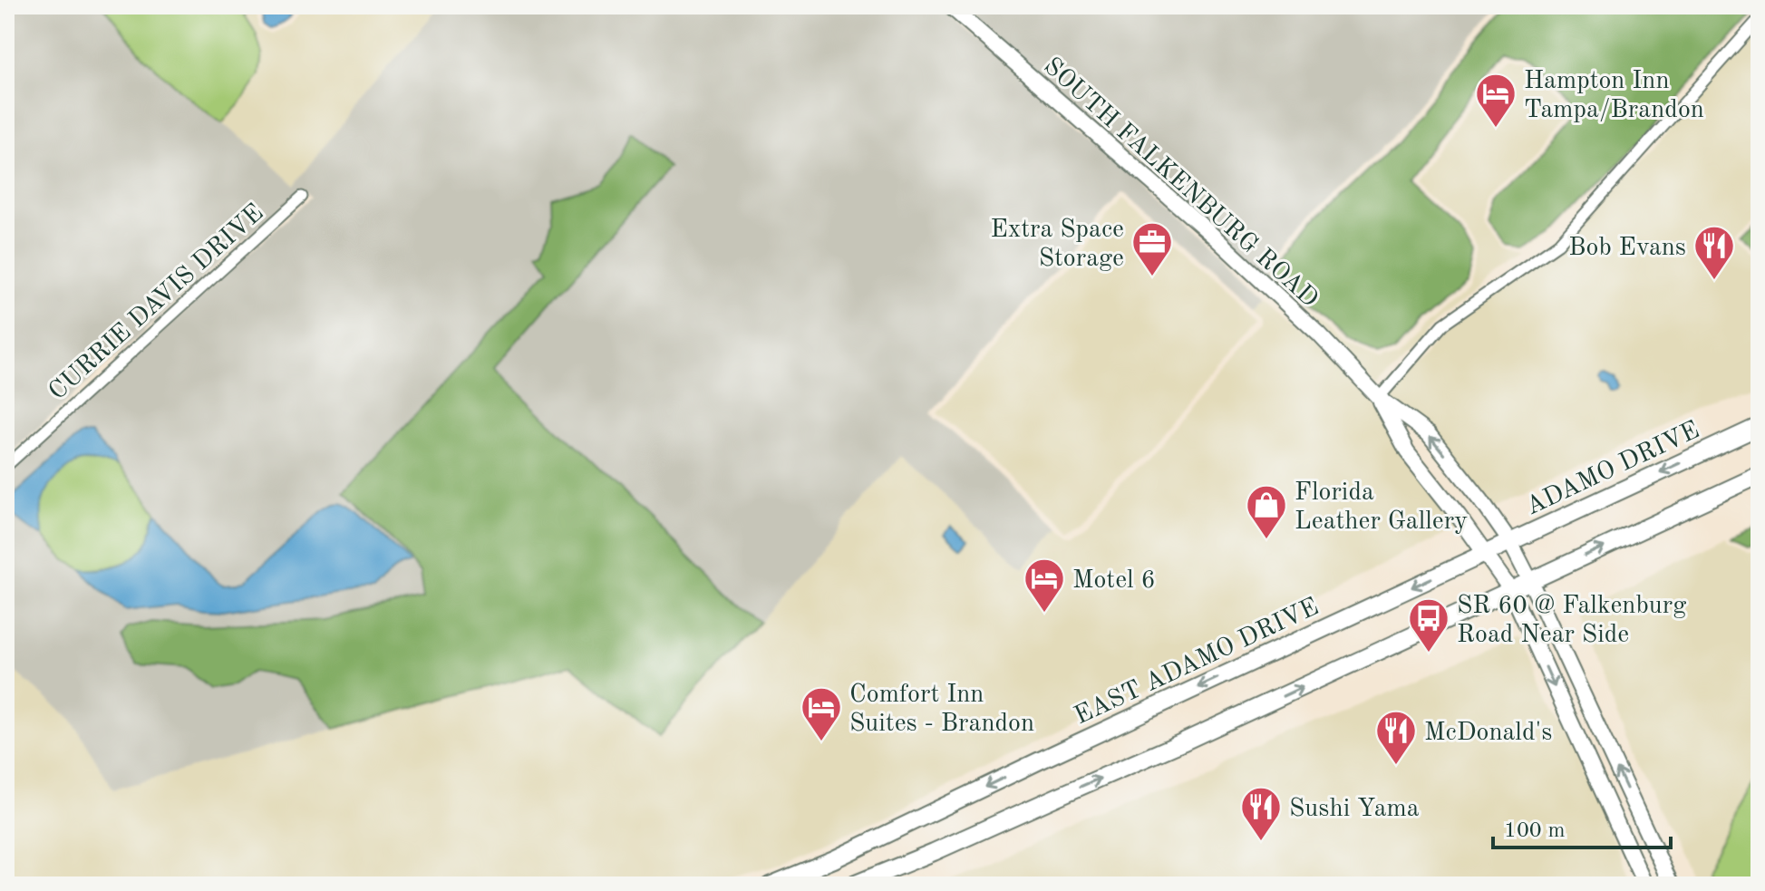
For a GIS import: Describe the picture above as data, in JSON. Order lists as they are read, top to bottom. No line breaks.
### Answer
{"streets":{"main road":["ADAMO DRIVE","EAST ADAMO DRIVE"],"street":["SOUTH FALKENBURG ROAD","CURRIE DAVIS DRIVE"]},"crossings":[["SOUTH FALKENBURG ROAD","ADAMO DRIVE"],["SOUTH FALKENBURG ROAD","EAST ADAMO DRIVE"],["ADAMO DRIVE","EAST ADAMO DRIVE"]],"places":{"hotel":["Hampton Inn Tampa/Brandon","Motel 6","Comfort Inn Suites - Brandon"],"office":["Extra Space Storage"],"restaurant":["Bob Evans","McDonald's","Sushi Yama"],"shop":["Florida Leather Gallery"],"bus stop":["SR 60 @ Falkenburg Road Near Side"]},"scale_bar":"100 m"}
